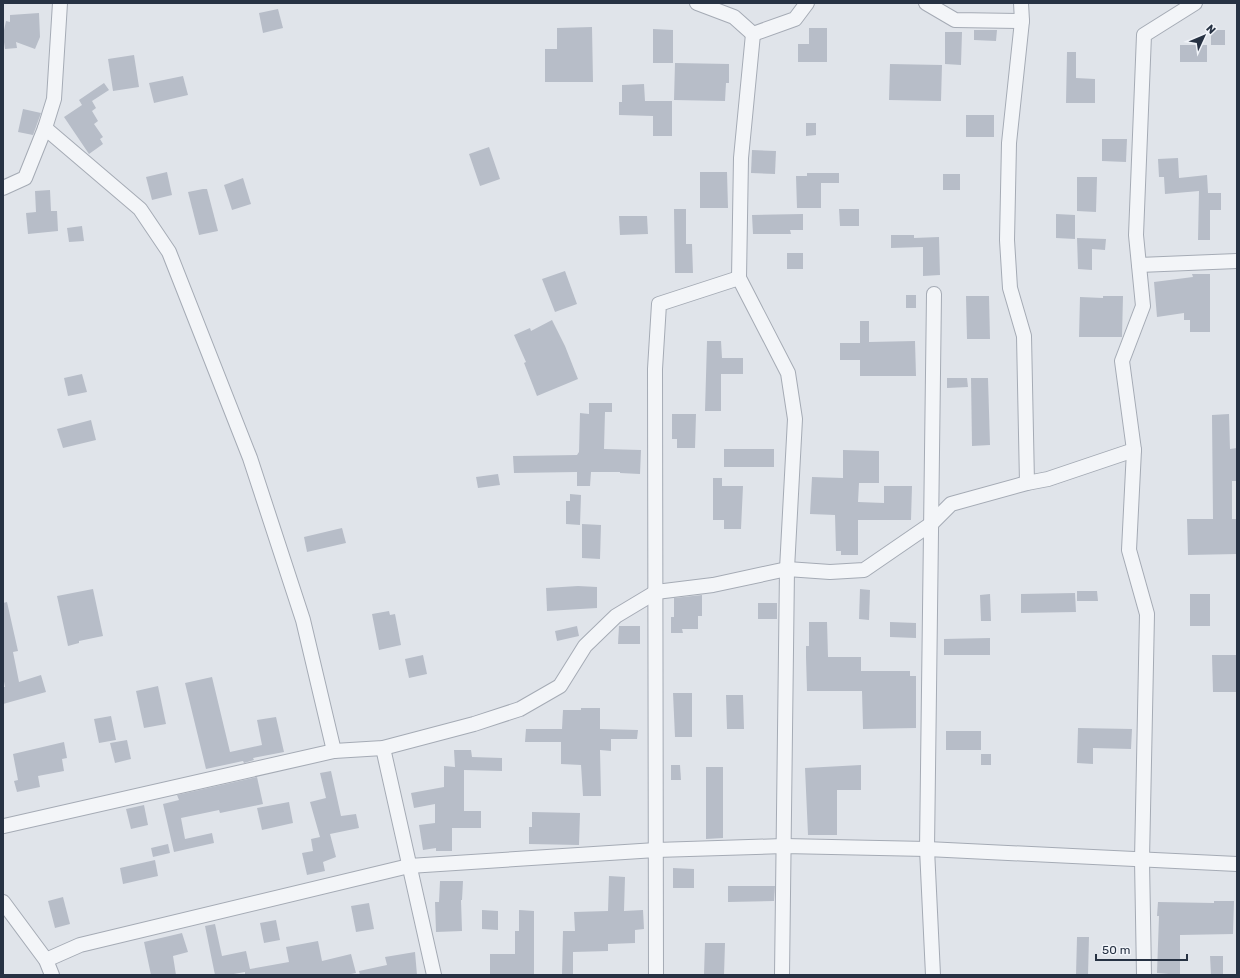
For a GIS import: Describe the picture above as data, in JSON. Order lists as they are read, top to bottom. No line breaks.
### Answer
{"scale_bar":"50 m","north":"top right"}
